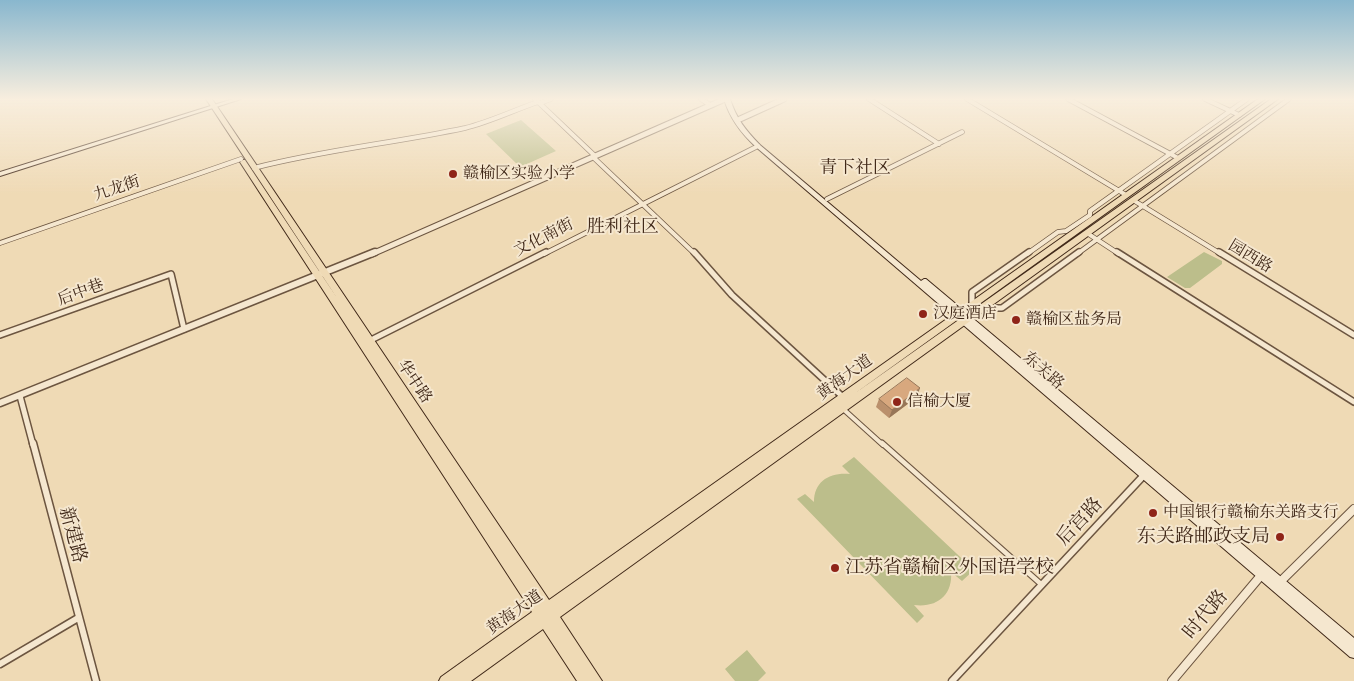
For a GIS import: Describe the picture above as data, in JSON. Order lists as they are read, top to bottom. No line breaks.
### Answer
{"streets":{"main road":["东关路","黄海大道","华中路"],"street":["九龙街","文化南街","园西路","后中巷","后宫路","新建路","时代路"]},"crossings":[["九龙街","华中路"],["文化南街","东关路"],["文化南街","华中路"],["园西路","黄海大道"],["东关路","黄海大道"],["东关路","后宫路"],["东关路","时代路"],["黄海大道","华中路"]],"districts":["青下社区","胜利社区"],"places":["赣榆区实验小学","汉庭酒店","赣榆区盐务局","信榆大厦","中国银行赣榆东关路支行","东关路邮政支局","江苏省赣榆区外国语学校"]}
